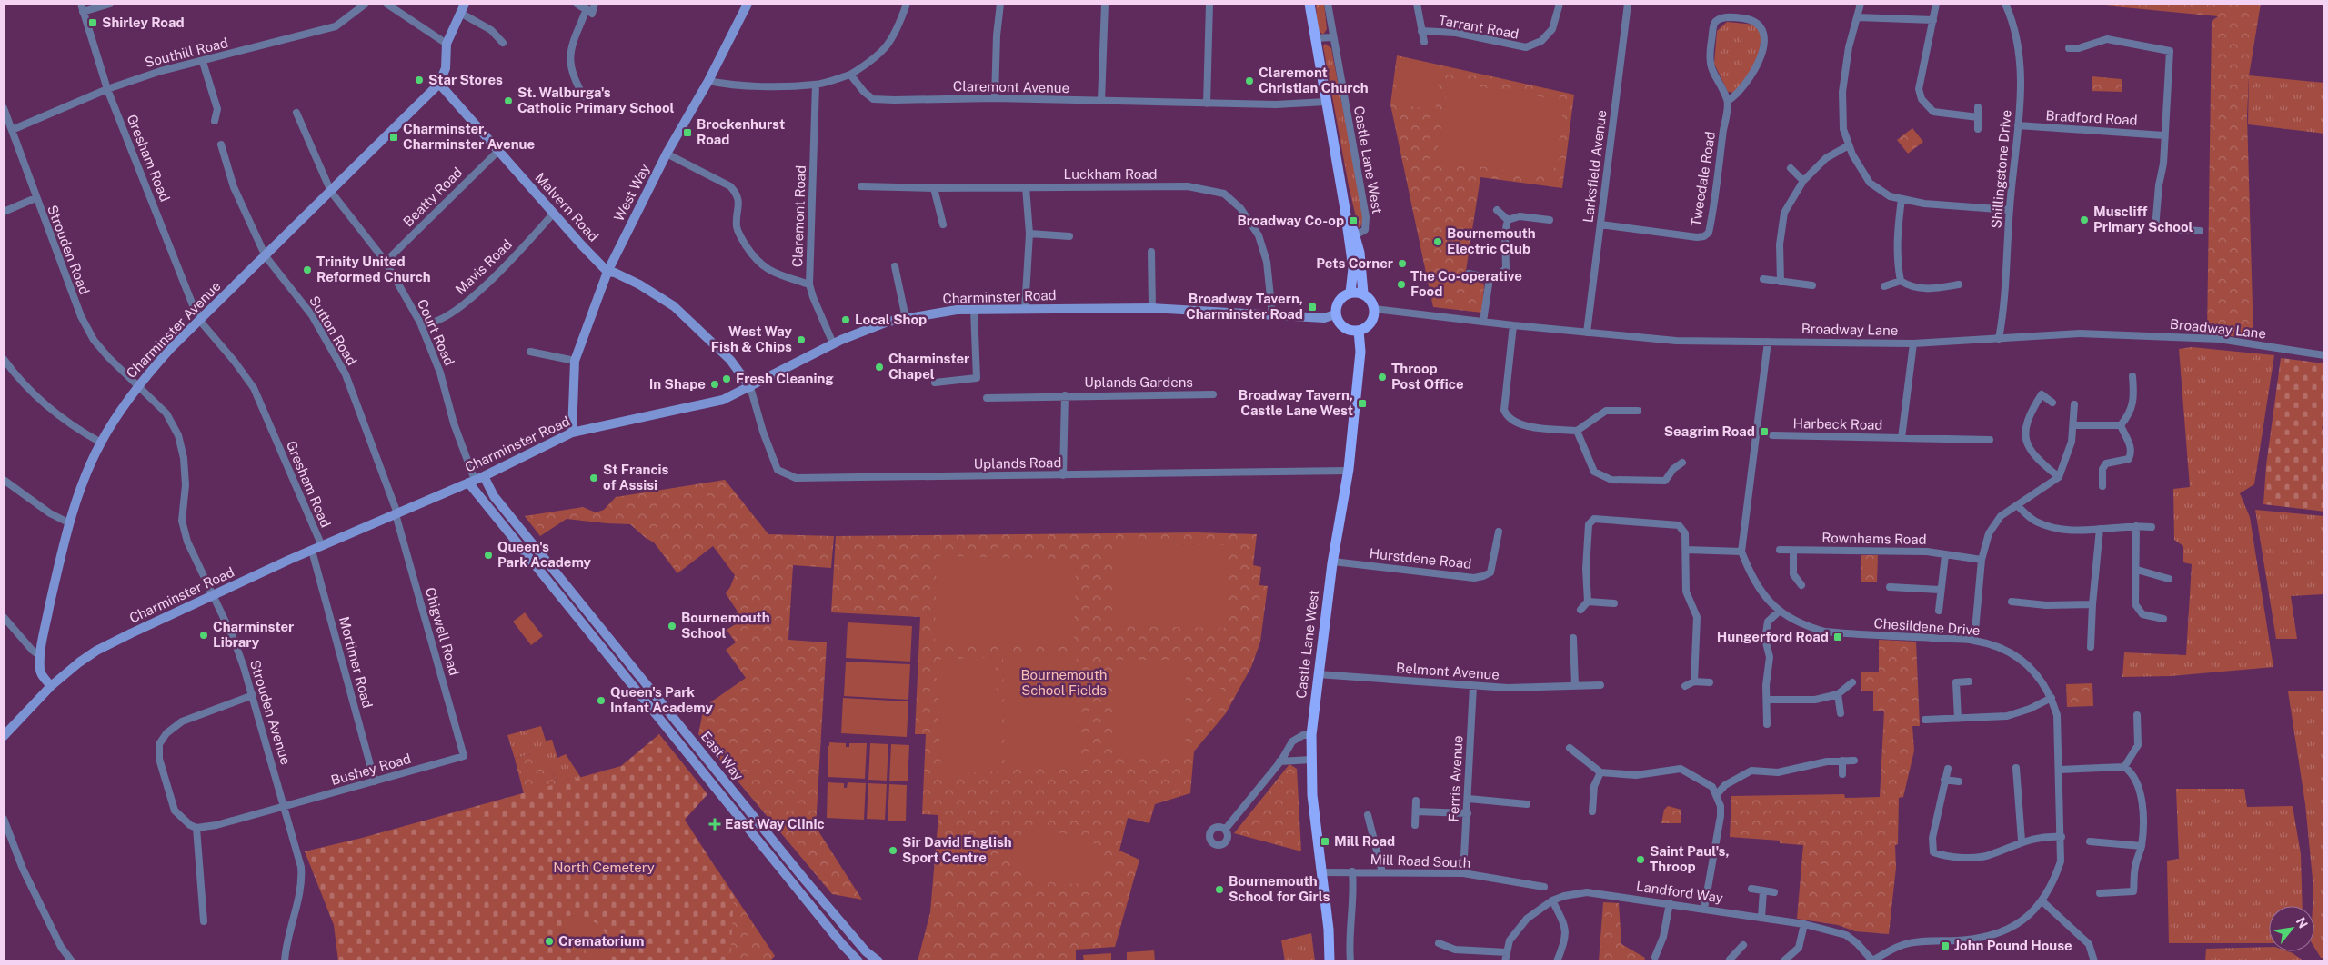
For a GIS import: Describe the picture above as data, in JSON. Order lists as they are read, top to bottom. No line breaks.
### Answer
{"streets":{"main road":["Castle Lane West"],"street":["Tarrant Road","Southill Road","Claremont Avenue","Bradford Road","Gresham Road","Larksfield Avenue","Shillingstone Drive","Luckham Road","Tweedale Road","West Way","Beatty Road","Malvern Road","Claremont Road","Strouden Road","Mavis Road","Charminster Road","Broadway Lane","Charminster Avenue","Sutton Road","Court Road","Uplands Gardens","Harbeck Road","Uplands Road","Rownhams Road","Hurstdene Road","Chesildene Drive","Chigwell Road","Mortimer Road","Belmont Avenue","Strouden Avenue","East Way","Bushey Road","Ferris Avenue","Mill Road South","Landford Way"]},"crossings":[["Southill Road","Gresham Road"],["Southill Road","Strouden Road"],["Claremont Avenue","Castle Lane West"],["Bradford Road","Shillingstone Drive"],["Gresham Road","Charminster Road"],["Gresham Road","Charminster Avenue"],["Castle Lane West","Charminster Road"],["Castle Lane West","Broadway Lane"],["Castle Lane West","Uplands Road"],["Castle Lane West","Hurstdene Road"],["Castle Lane West","Belmont Avenue"],["Castle Lane West","Mill Road South"],["Larksfield Avenue","Tweedale Road"],["Larksfield Avenue","Broadway Lane"],["Shillingstone Drive","Broadway Lane"],["Luckham Road","Charminster Road"],["West Way","Malvern Road"],["West Way","Charminster Road"],["Beatty Road","Malvern Road"],["Beatty Road","Court Road"],["Malvern Road","Mavis Road"],["Malvern Road","Charminster Road"],["Malvern Road","Charminster Avenue"],["Malvern Road","Uplands Road"],["Claremont Road","Charminster Road"],["Strouden Road","Charminster Avenue"],["Strouden Road","Strouden Avenue"],["Mavis Road","Court Road"],["Charminster Road","Broadway Lane"],["Charminster Road","Charminster Avenue"],["Charminster Road","Sutton Road"],["Charminster Road","Court Road"],["Charminster Road","Uplands Road"],["Charminster Road","Chigwell Road"],["Charminster Road","Mortimer Road"],["Charminster Road","Strouden Avenue"],["Charminster Road","East Way"],["Broadway Lane","Harbeck Road"],["Broadway Lane","Chesildene Drive"],["Charminster Avenue","Sutton Road"],["Charminster Avenue","Court Road"],["Charminster Avenue","Strouden Avenue"],["Sutton Road","Chigwell Road"],["Court Road","East Way"],["Uplands Gardens","Uplands Road"],["Chesildene Drive","Landford Way"],["Chigwell Road","Bushey Road"],["Mortimer Road","Bushey Road"],["Belmont Avenue","Ferris Avenue"],["Strouden Avenue","Bushey Road"],["Ferris Avenue","Mill Road South"]],"parks":["Bournemouth School Fields","North Cemetery"],"places":{"transit":["Shirley Road","Brockenhurst Road","Charminster, Charminster Avenue","Broadway Co-op","Broadway Tavern, Charminster Road","Broadway Tavern, Castle Lane West","Seagrim Road","Hungerford Road","Mill Road","John Pound House"],"other":["Star Stores","Claremont Christian Church","St. Walburga's Catholic Primary School","Muscliff Primary School","Bournemouth Electric Club","Pets Corner","Trinity United Reformed Church","The Co-operative Food","Local Shop","West Way Fish & Chips","Charminster Chapel","Throop Post Office","Fresh Cleaning","In Shape","St Francis of Assisi","Queen's Park Academy","Bournemouth School","Charminster Library","Queen's Park Infant Academy","Sir David English Sport Centre","Saint Paul's, Throop","Bournemouth School for Girls","Crematorium"],"health":["East Way Clinic"]},"north":"top right"}
